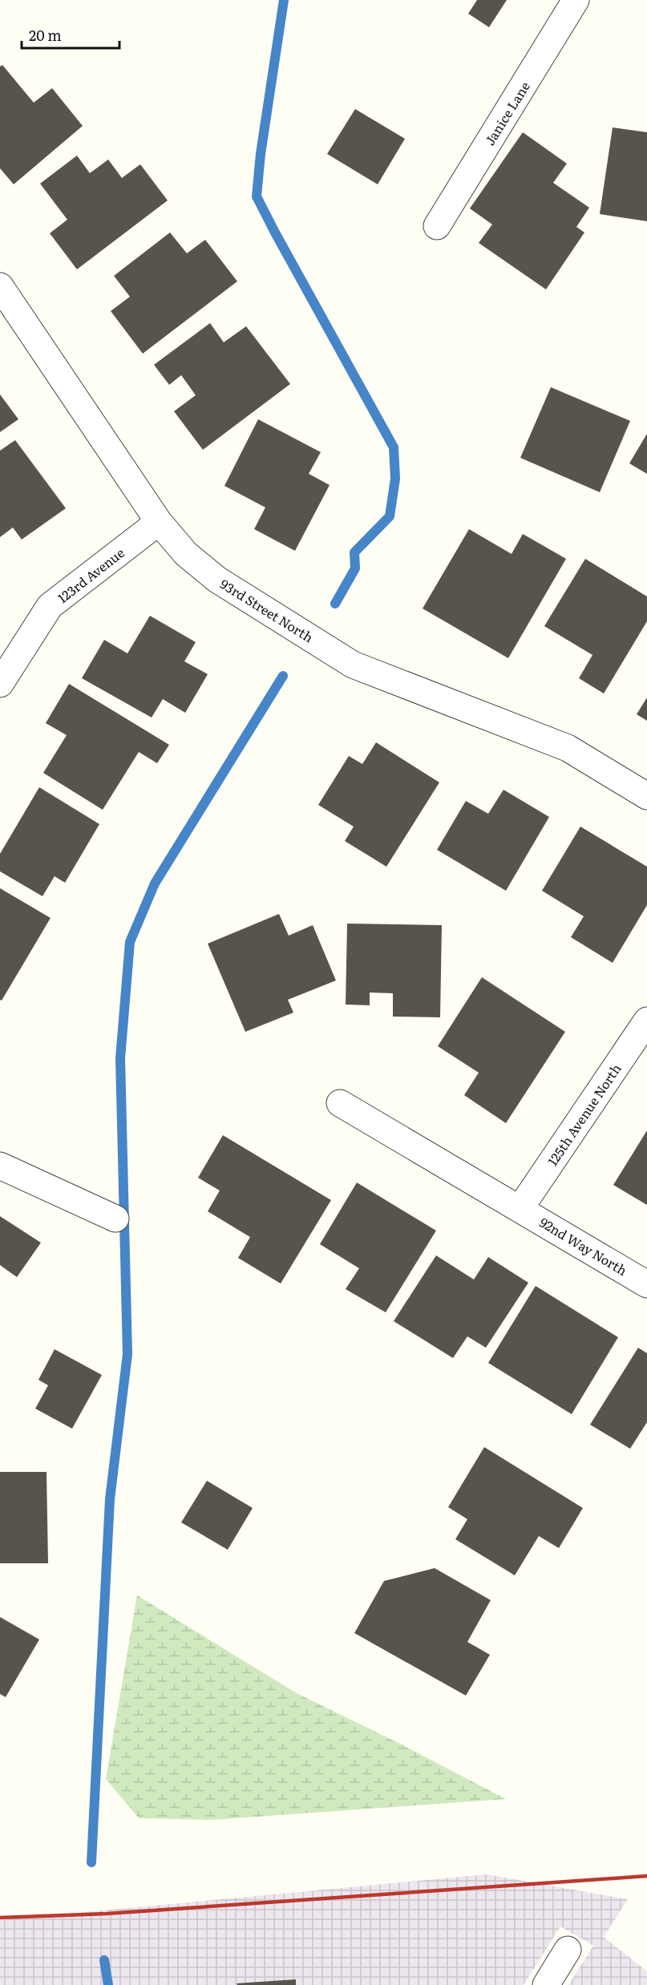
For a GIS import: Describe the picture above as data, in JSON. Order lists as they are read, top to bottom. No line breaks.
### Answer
{"streets":{"street":["Janice Lane","123rd Avenue","93rd Street North","125th Avenue North","92nd Way North"]},"crossings":[["123rd Avenue","93rd Street North"],["125th Avenue North","92nd Way North"]],"scale_bar":"20 m"}
